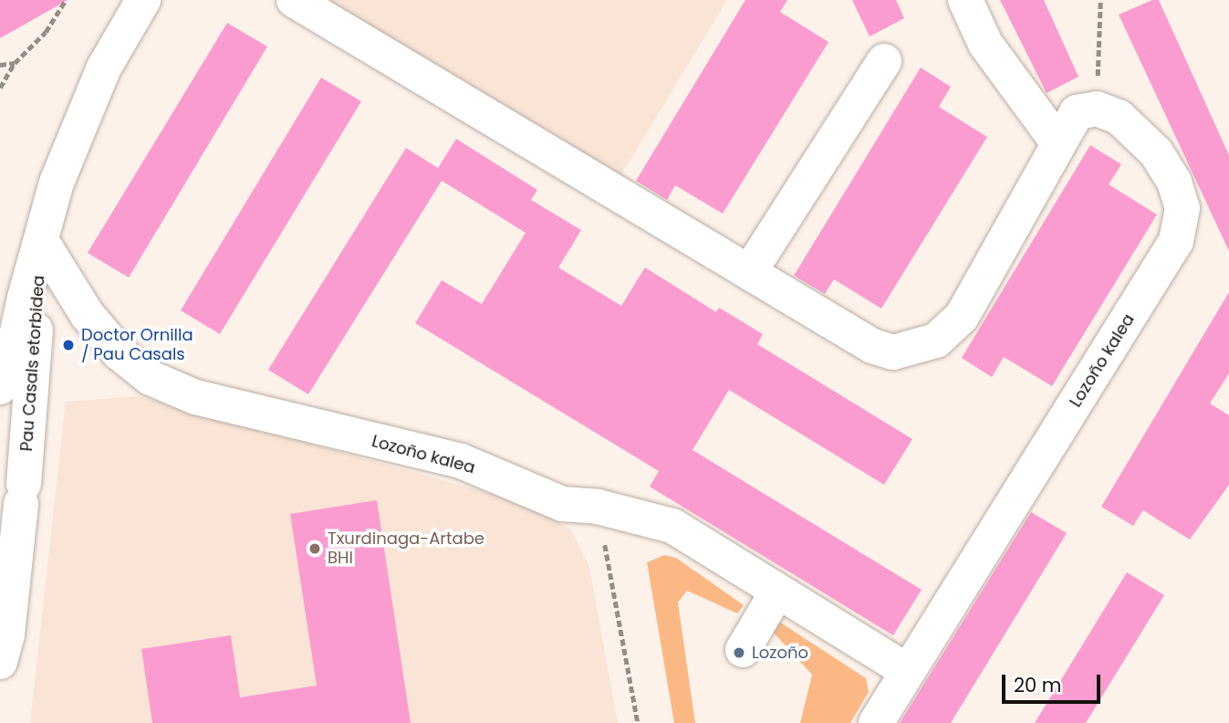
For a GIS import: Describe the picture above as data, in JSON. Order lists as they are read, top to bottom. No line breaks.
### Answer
{"streets":{"street":["Lozoño kalea","Pau Casals etorbidea"]},"crossings":[["Lozoño kalea","Pau Casals etorbidea"]],"places":["Doctor Ornilla / Pau Casals","Txurdinaga-Artabe BHI","Lozoño"],"scale_bar":"20 m"}
